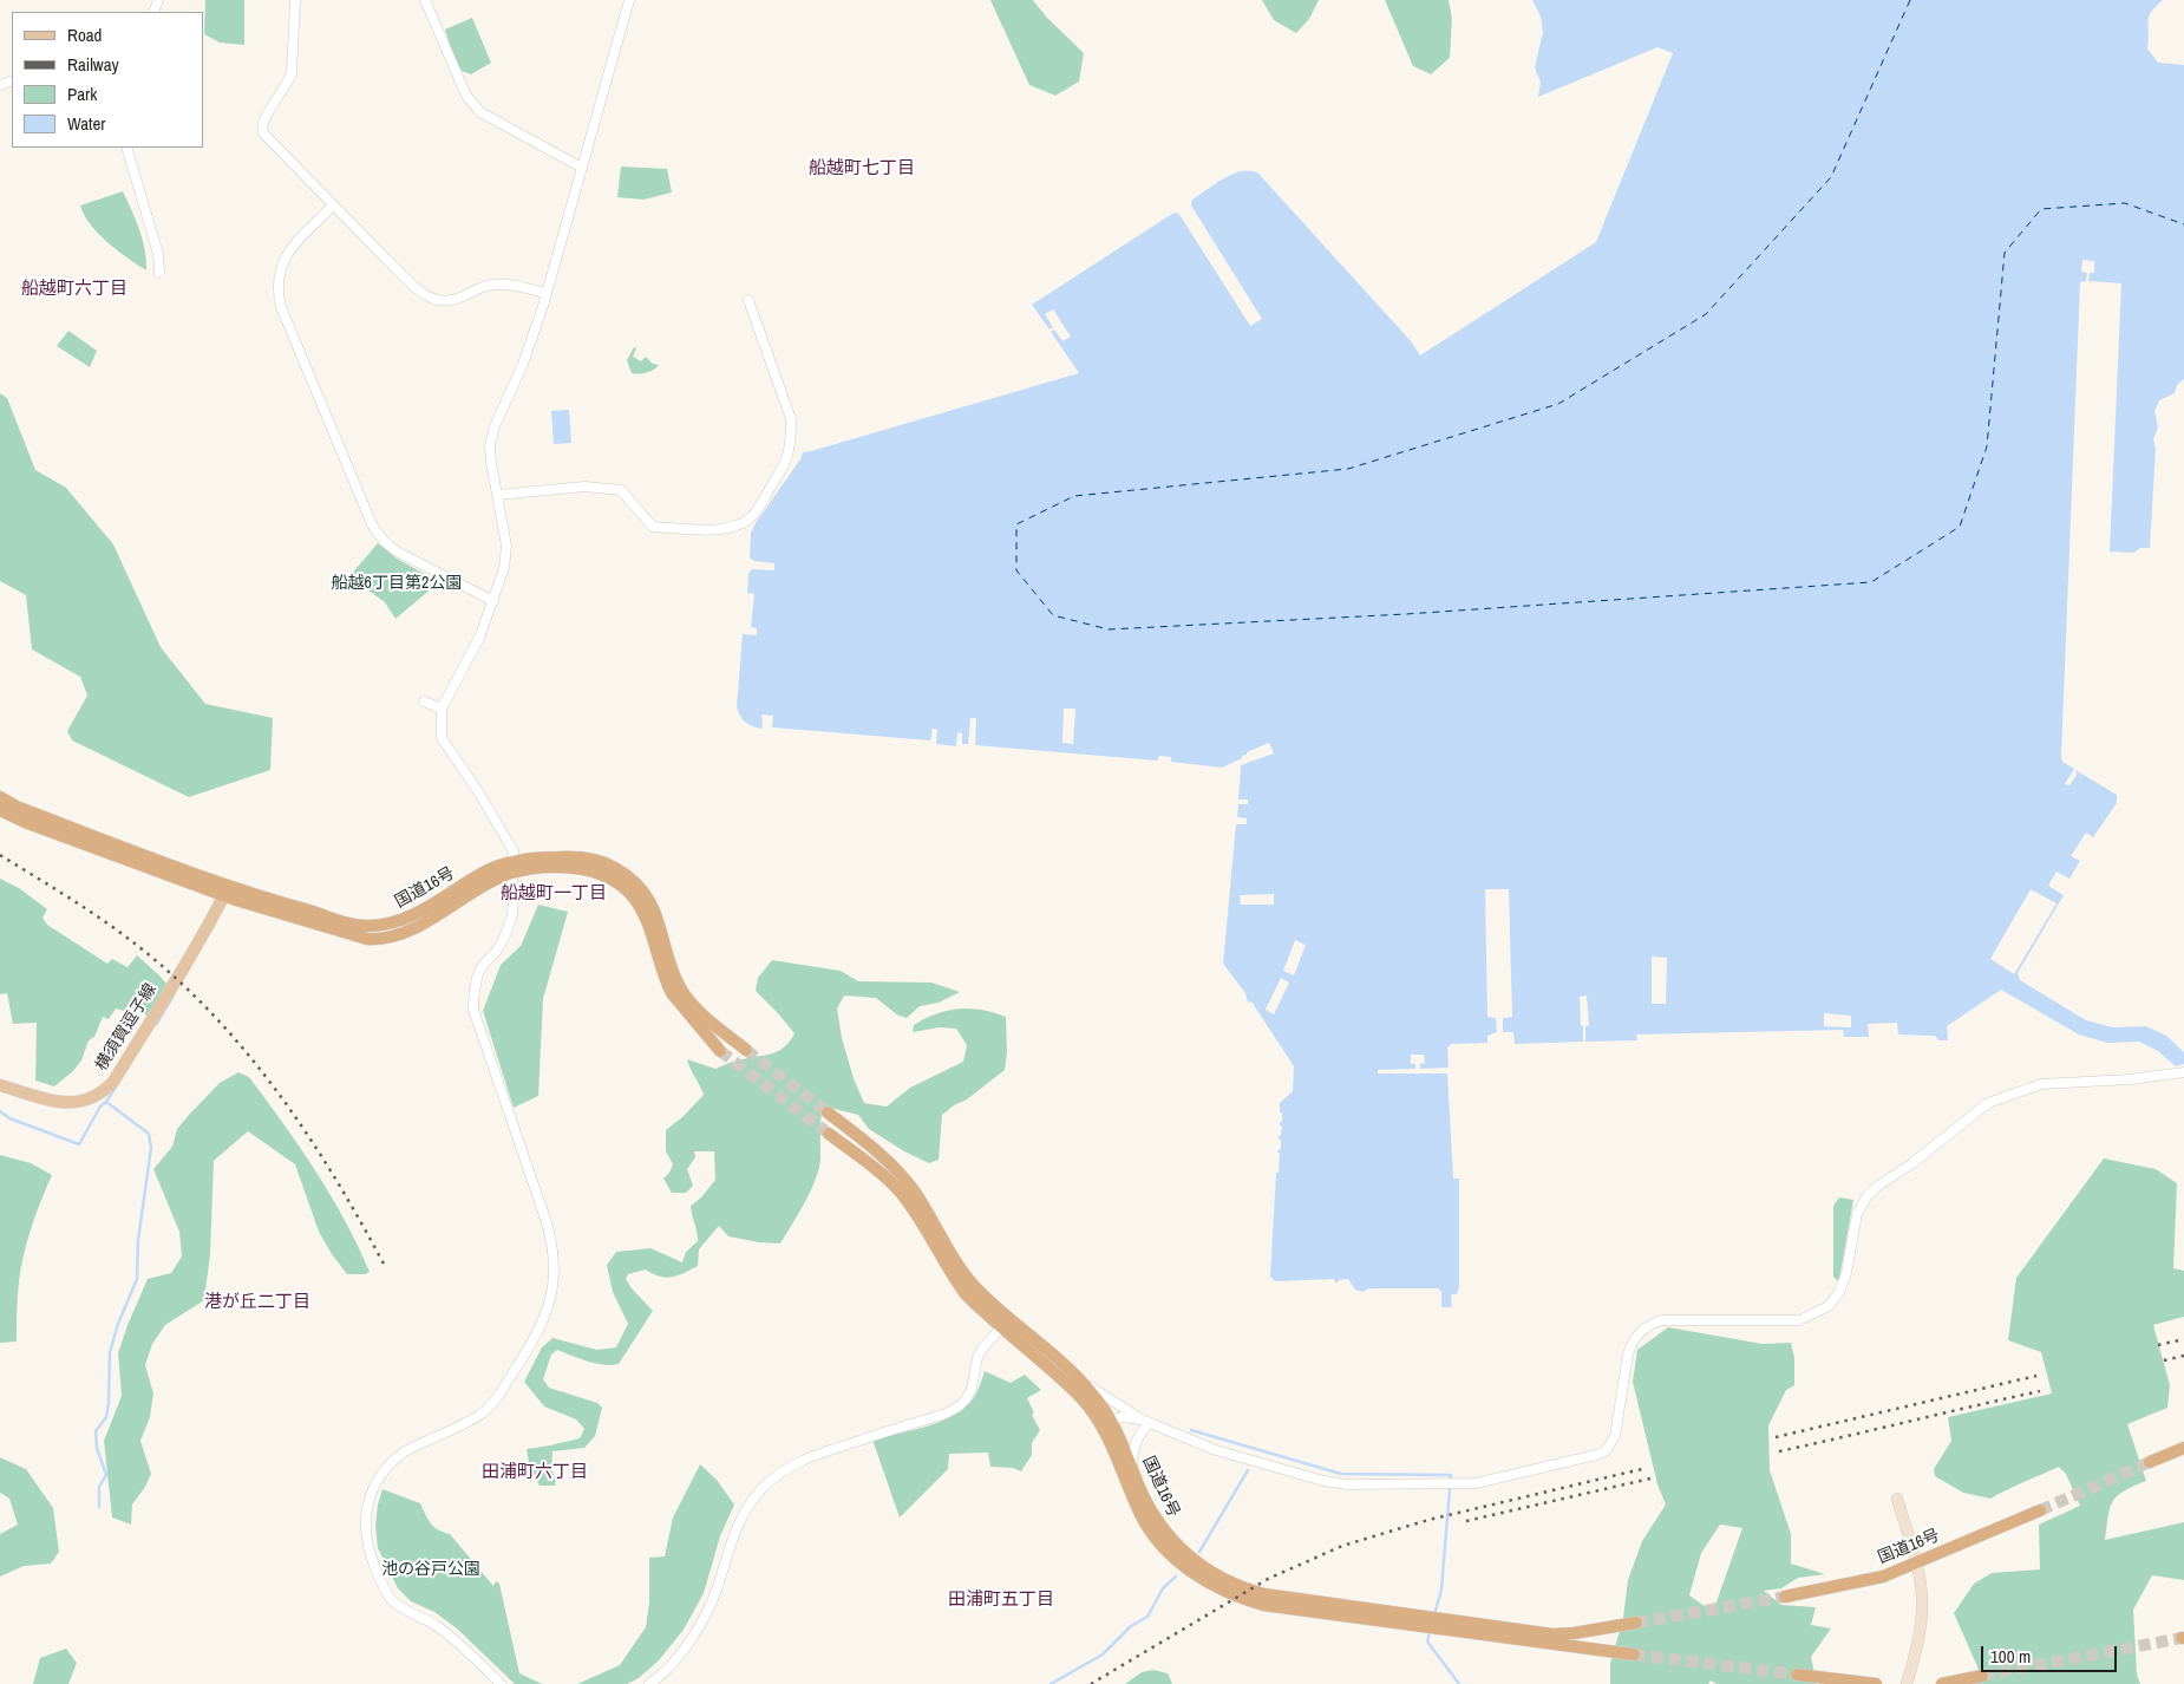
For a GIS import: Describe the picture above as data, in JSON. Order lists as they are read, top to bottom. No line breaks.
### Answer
{"streets":{"highway":["国道16号"],"main road":["横須賀逗子線"]},"crossings":[["国道16号","横須賀逗子線"]],"districts":["船越町七丁目","船越町六丁目","船越町一丁目","港が丘二丁目","田浦町六丁目","田浦町五丁目"],"parks":["船越6丁目第2公園","池の谷戸公園"],"legend":["Road","Railway","Park","Water"],"scale_bar":"100 m"}
